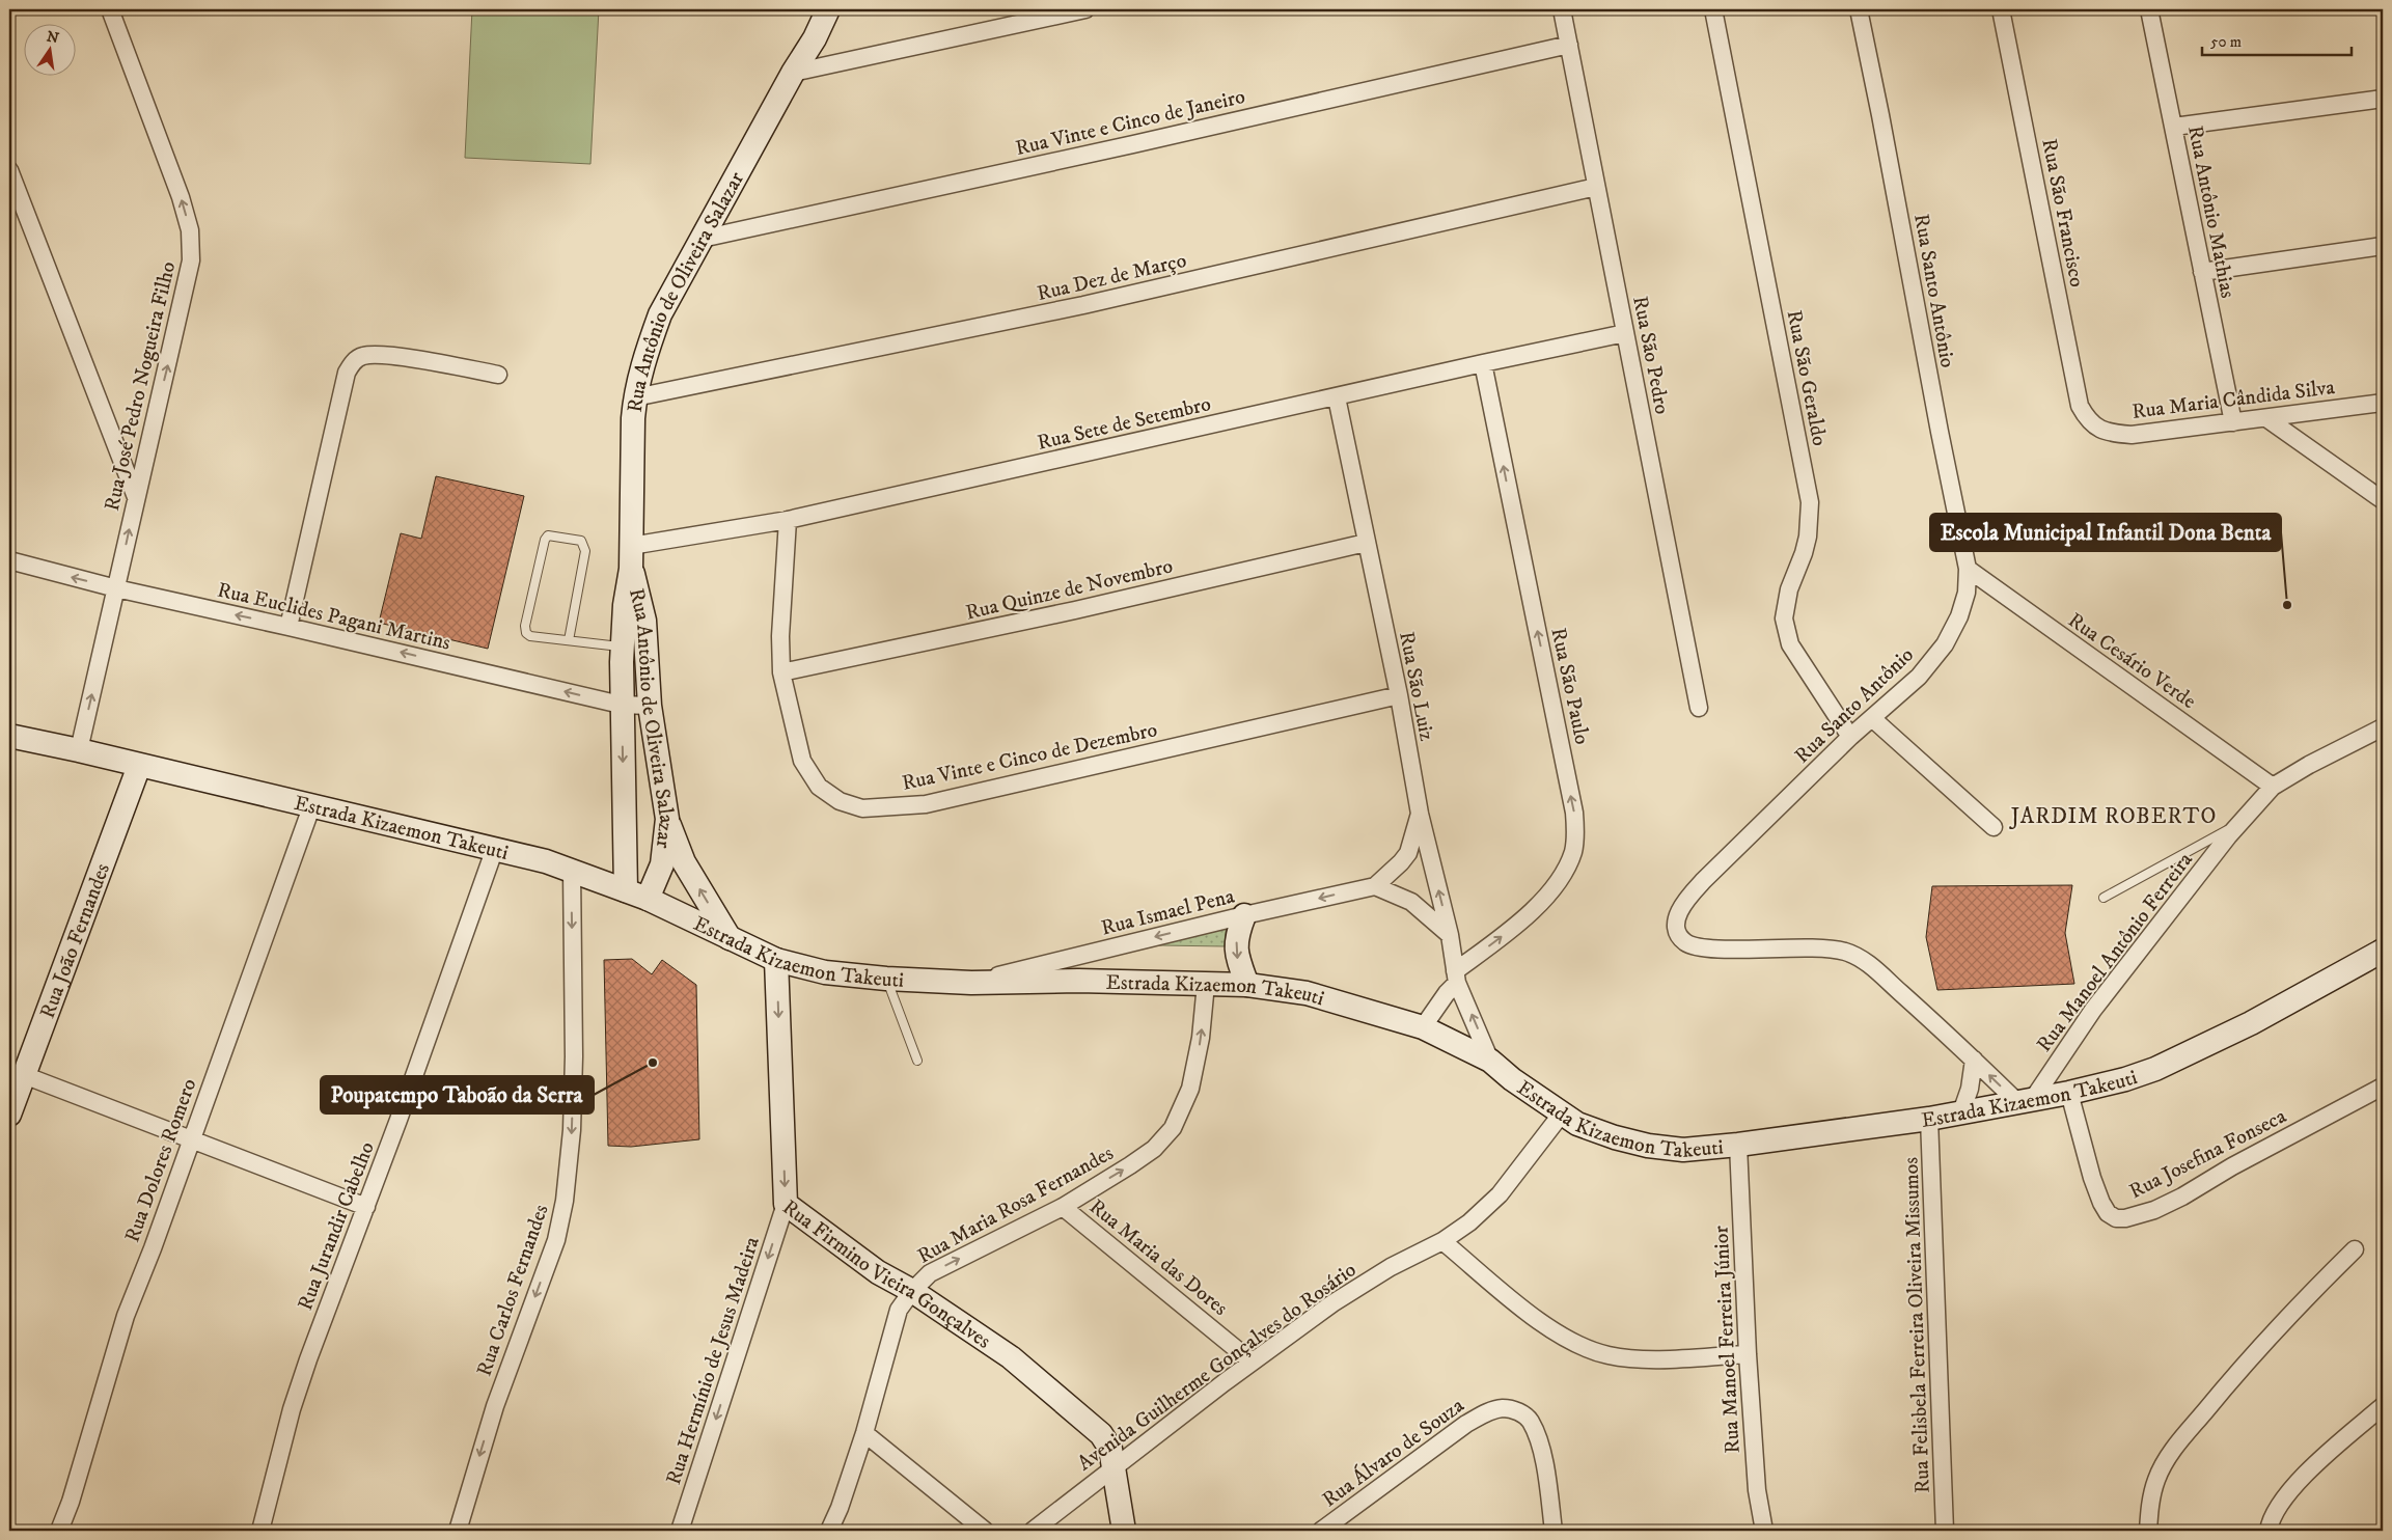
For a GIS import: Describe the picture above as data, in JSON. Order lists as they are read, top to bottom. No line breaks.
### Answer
{"streets":{"main road":["Rua Antônio de Oliveira Salazar","Estrada Kizaemon Takeuti","Rua João Fernandes","Rua Firmino Vieira Gonçalves"],"street":["Rua Vinte e Cinco de Janeiro","Rua Antônio Mathias","Rua São Francisco","Rua Dez de Março","Rua Santo Antônio","Rua São Pedro","Rua São Geraldo","Rua José Pedro Nogueira Filho","Rua Maria Cândida Silva","Rua Sete de Setembro","Rua Quinze de Novembro","Rua Euclides Pagani Martins","Rua Cesário Verde","Rua São Luiz","Rua São Paulo","Rua Vinte e Cinco de Dezembro","Rua Ismael Pena","Rua Manoel Antônio Ferreira","Rua Josefina Fonseca","Rua Dolores Romero","Rua Maria Rosa Fernandes","Rua Jurandir Cabelho","Rua Maria das Dores","Rua Carlos Fernandes","Rua Felisbela Ferreira Oliveira Missumos","Rua Manoel Ferreira Júnior","Rua Hermínio de Jesus Madeira","Avenida Guilherme Gonçalves do Rosário","Rua Álvaro de Souza"]},"crossings":[["Rua Vinte e Cinco de Janeiro","Rua Antônio de Oliveira Salazar"],["Rua Vinte e Cinco de Janeiro","Rua São Pedro"],["Rua Antônio Mathias","Rua Maria Cândida Silva"],["Rua São Francisco","Rua Maria Cândida Silva"],["Rua Dez de Março","Rua Antônio de Oliveira Salazar"],["Rua Dez de Março","Rua São Pedro"],["Rua Santo Antônio","Rua São Geraldo"],["Rua Santo Antônio","Rua Cesário Verde"],["Rua Santo Antônio","Estrada Kizaemon Takeuti"],["Rua Santo Antônio","Rua Manoel Antônio Ferreira"],["Rua Antônio de Oliveira Salazar","Rua Sete de Setembro"],["Rua Antônio de Oliveira Salazar","Rua Euclides Pagani Martins"],["Rua Antônio de Oliveira Salazar","Estrada Kizaemon Takeuti"],["Rua São Pedro","Rua Sete de Setembro"],["Rua José Pedro Nogueira Filho","Rua Euclides Pagani Martins"],["Rua José Pedro Nogueira Filho","Estrada Kizaemon Takeuti"],["Rua Sete de Setembro","Rua São Luiz"],["Rua Sete de Setembro","Rua São Paulo"],["Rua Sete de Setembro","Rua Vinte e Cinco de Dezembro"],["Rua Quinze de Novembro","Rua São Luiz"],["Rua Quinze de Novembro","Rua Vinte e Cinco de Dezembro"],["Rua Cesário Verde","Rua Manoel Antônio Ferreira"],["Rua São Luiz","Rua São Paulo"],["Rua São Luiz","Rua Vinte e Cinco de Dezembro"],["Rua São Luiz","Estrada Kizaemon Takeuti"],["Estrada Kizaemon Takeuti","Rua Ismael Pena"],["Estrada Kizaemon Takeuti","Rua João Fernandes"],["Estrada Kizaemon Takeuti","Rua Manoel Antônio Ferreira"],["Estrada Kizaemon Takeuti","Rua Josefina Fonseca"],["Estrada Kizaemon Takeuti","Rua Dolores Romero"],["Estrada Kizaemon Takeuti","Rua Maria Rosa Fernandes"],["Estrada Kizaemon Takeuti","Rua Jurandir Cabelho"],["Estrada Kizaemon Takeuti","Rua Firmino Vieira Gonçalves"],["Estrada Kizaemon Takeuti","Rua Carlos Fernandes"],["Estrada Kizaemon Takeuti","Rua Felisbela Ferreira Oliveira Missumos"],["Estrada Kizaemon Takeuti","Rua Manoel Ferreira Júnior"],["Estrada Kizaemon Takeuti","Avenida Guilherme Gonçalves do Rosário"],["Rua Maria Rosa Fernandes","Rua Maria das Dores"],["Rua Maria Rosa Fernandes","Rua Firmino Vieira Gonçalves"],["Rua Maria das Dores","Avenida Guilherme Gonçalves do Rosário"],["Rua Firmino Vieira Gonçalves","Rua Hermínio de Jesus Madeira"],["Rua Firmino Vieira Gonçalves","Avenida Guilherme Gonçalves do Rosário"]],"one_way":["Rua Euclides Pagani Martins","Rua São Paulo","Rua Ismael Pena","Rua Maria Rosa Fernandes","Rua Carlos Fernandes","Rua Hermínio de Jesus Madeira"],"districts":["JARDIM ROBERTO"],"places":["Escola Municipal Infantil Dona Benta","Poupatempo Taboão da Serra"],"scale_bar":"50 m","north":"top"}
